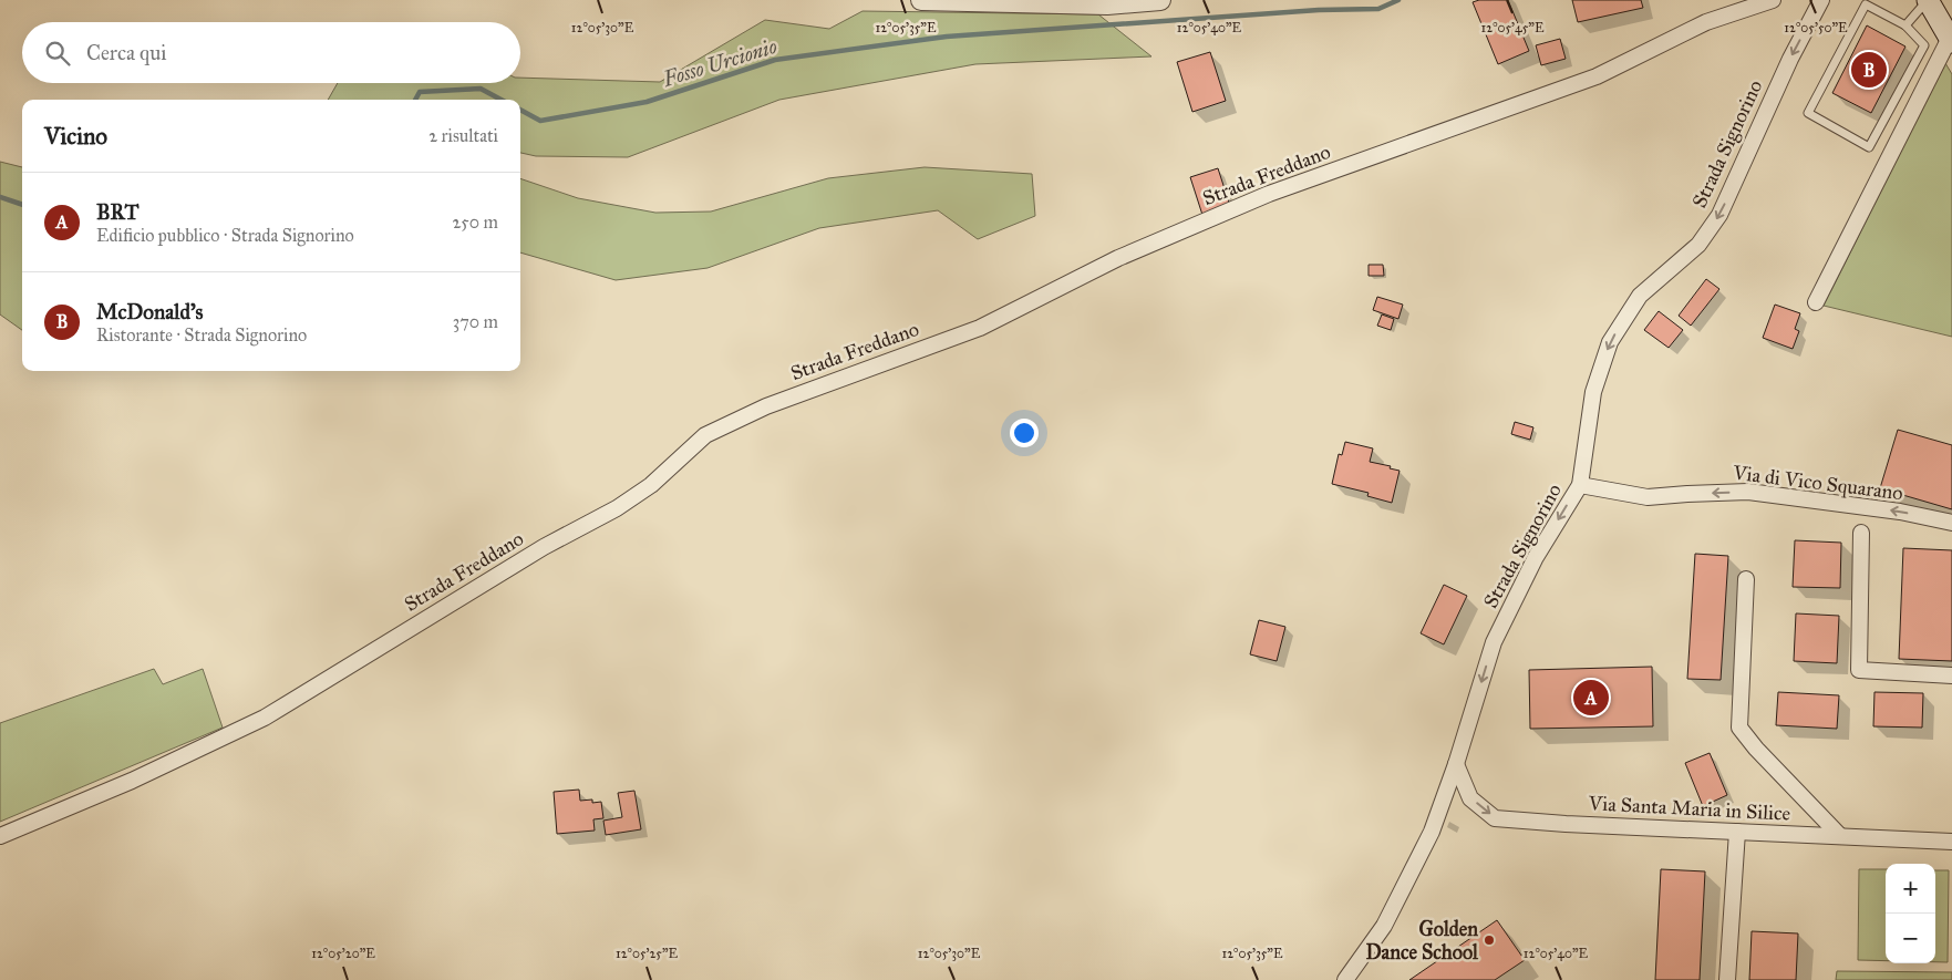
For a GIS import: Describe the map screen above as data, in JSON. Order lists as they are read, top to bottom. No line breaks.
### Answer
{"streets":{"street":["Strada Signorino","Strada Freddano","Via di Vico Squarano","Via Santa Maria in Silice"]},"crossings":[["Strada Signorino","Via di Vico Squarano"],["Strada Signorino","Via Santa Maria in Silice"]],"one_way":["Via di Vico Squarano","Via Santa Maria in Silice"],"water":["Fosso Urcionio"],"places":["Golden Dance School"],"page":{"search":"Cerca qui","pins":["B","A"],"heading":["Vicino","2 risultati"],"list":[{"mark":"A","name":"BRT","note":"Edificio pubblico · Strada Signorino","value":"250 m"},{"mark":"B","name":"McDonald's","note":"Ristorante · Strada Signorino","value":"370 m"}],"map_buttons":["+","−"]},"coordinates":["12°05'50\"E","12°05'30\"E","12°05'35\"E","12°05'40\"E","12°05'45\"E","12°05'20\"E","12°05'25\"E"]}
